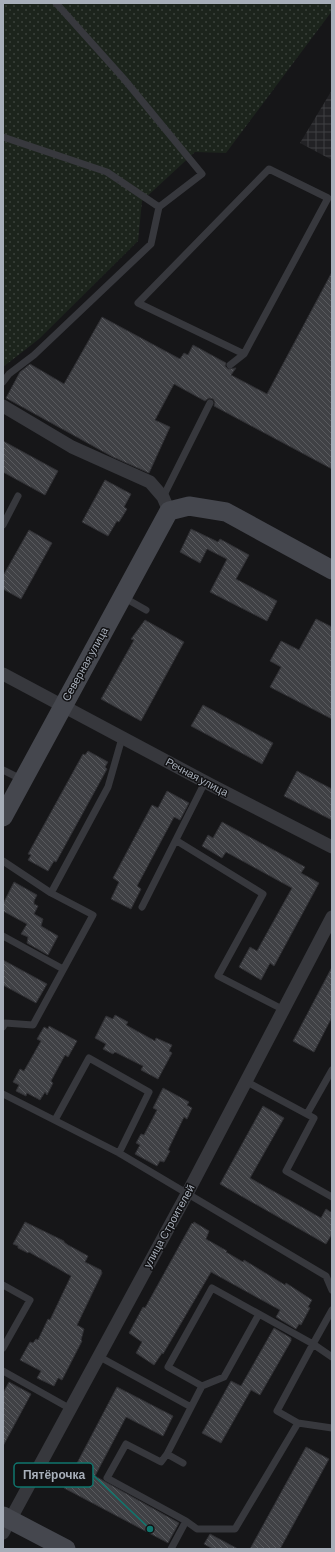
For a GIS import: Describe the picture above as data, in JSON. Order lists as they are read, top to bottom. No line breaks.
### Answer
{"streets":{"street":["Северная улица","Речная улица","улица Строителей"]},"crossings":[["Северная улица","Речная улица"]],"places":["Пятёрочка"]}
